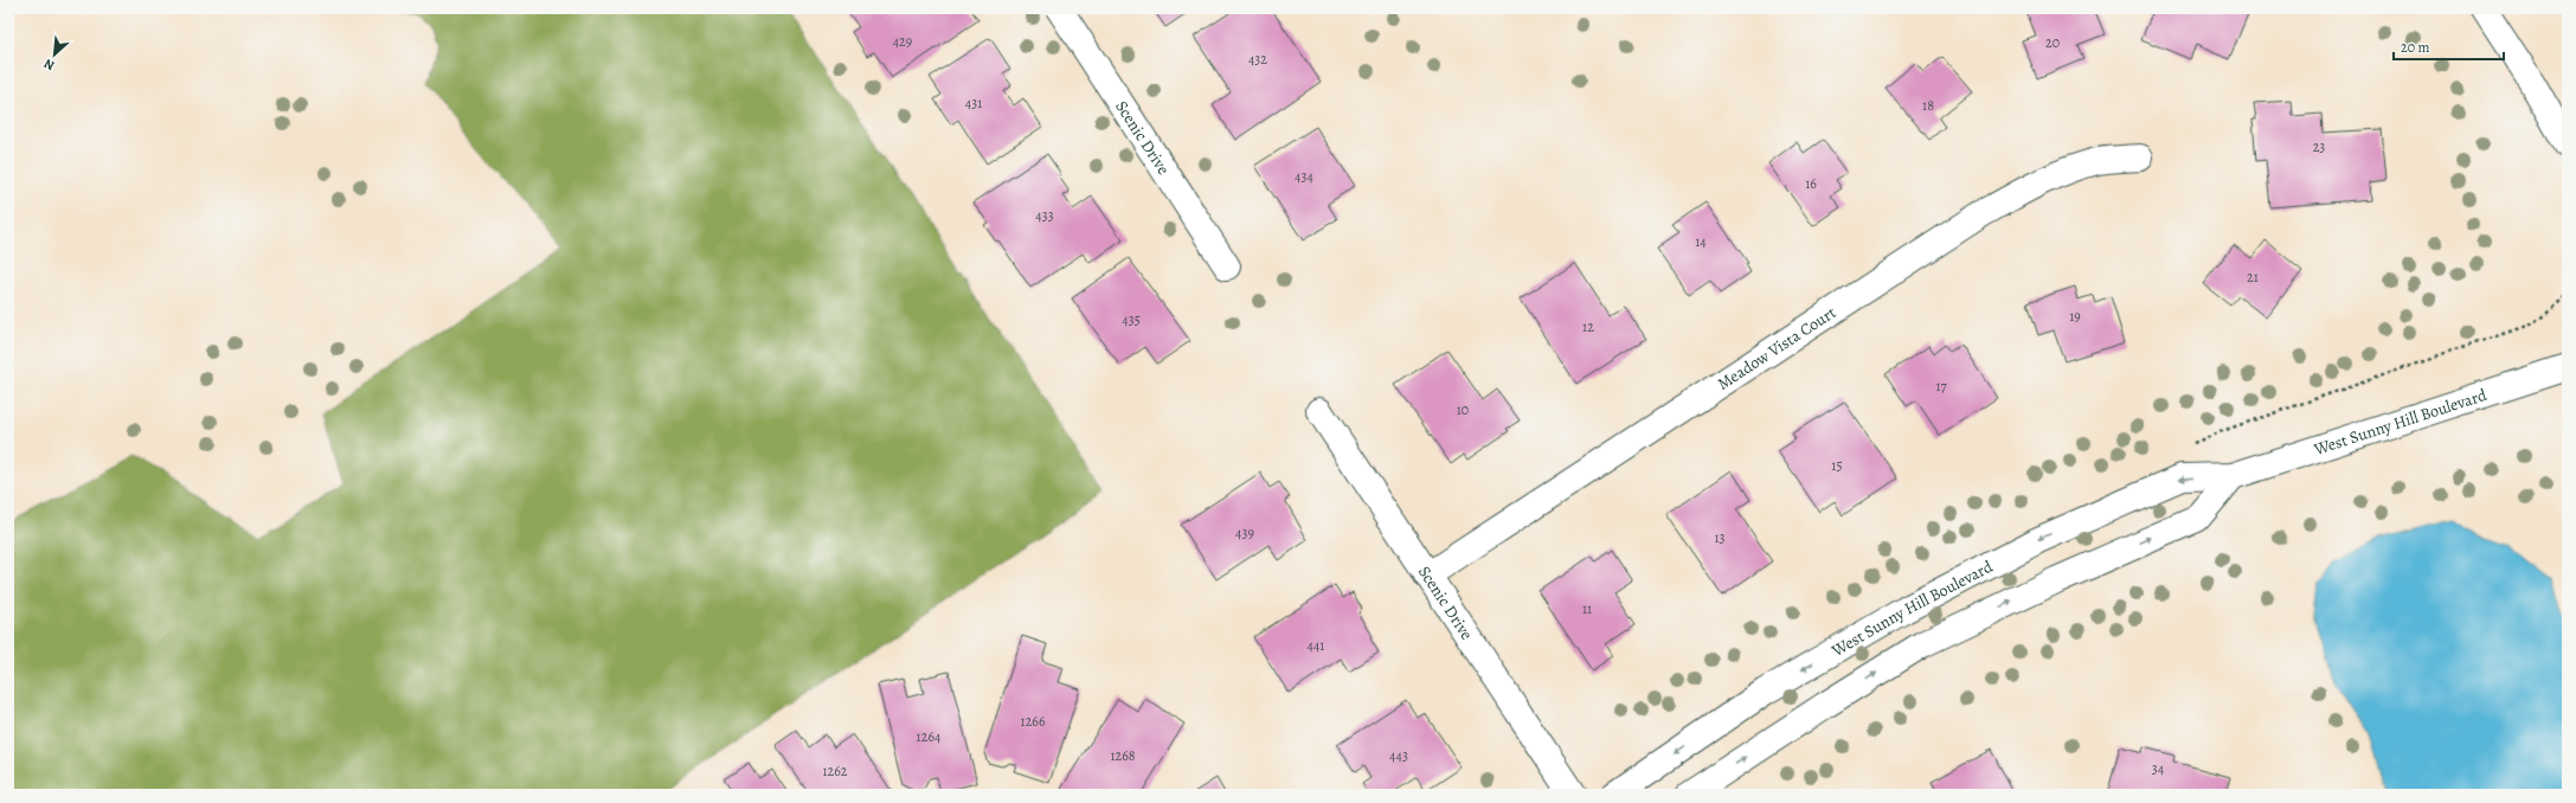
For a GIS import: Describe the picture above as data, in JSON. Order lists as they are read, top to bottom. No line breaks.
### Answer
{"streets":{"street":["Scenic Drive","Meadow Vista Court","West Sunny Hill Boulevard"]},"crossings":[["Scenic Drive","Meadow Vista Court"]],"house_numbers":["429","20","432","431","18","23","434","16","433","14","21","19","435","12","17","10","15","439","13","11","441","1266","1264","1268","443","34","1262"],"scale_bar":"20 m","north":"bottom left"}
